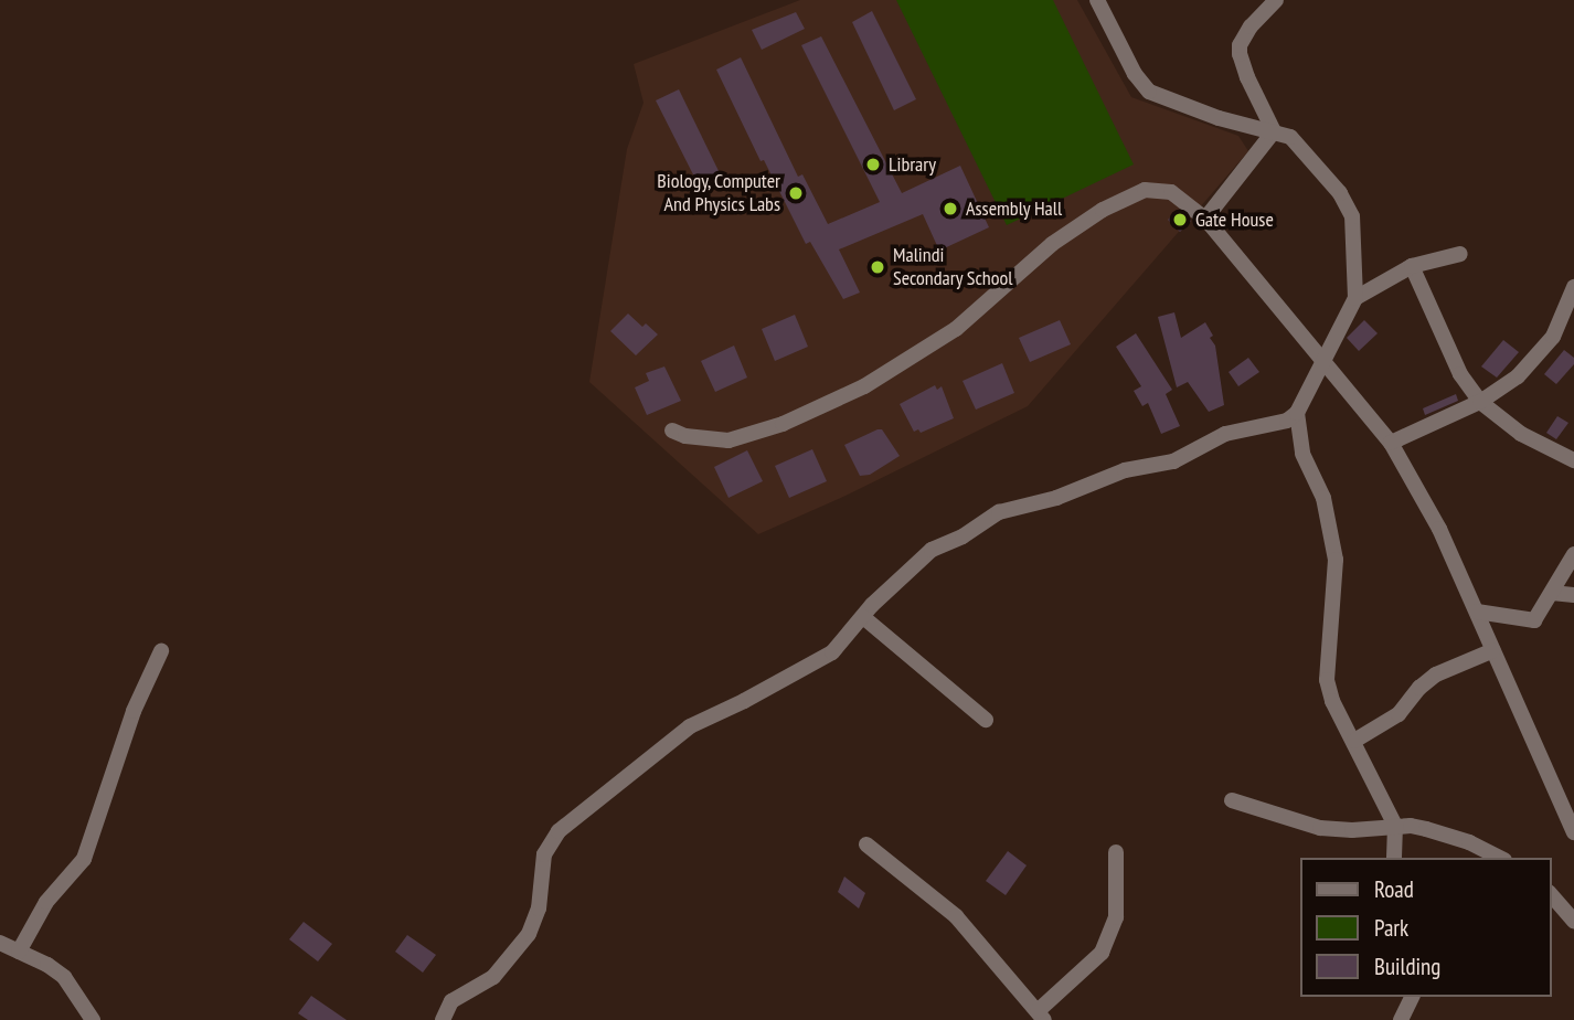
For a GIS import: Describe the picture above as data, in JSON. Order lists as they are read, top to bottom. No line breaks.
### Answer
{"places":["Library","Biology, Computer And Physics Labs","Assembly Hall","Gate House","Malindi Secondary School"],"legend":["Road","Park","Building"]}
